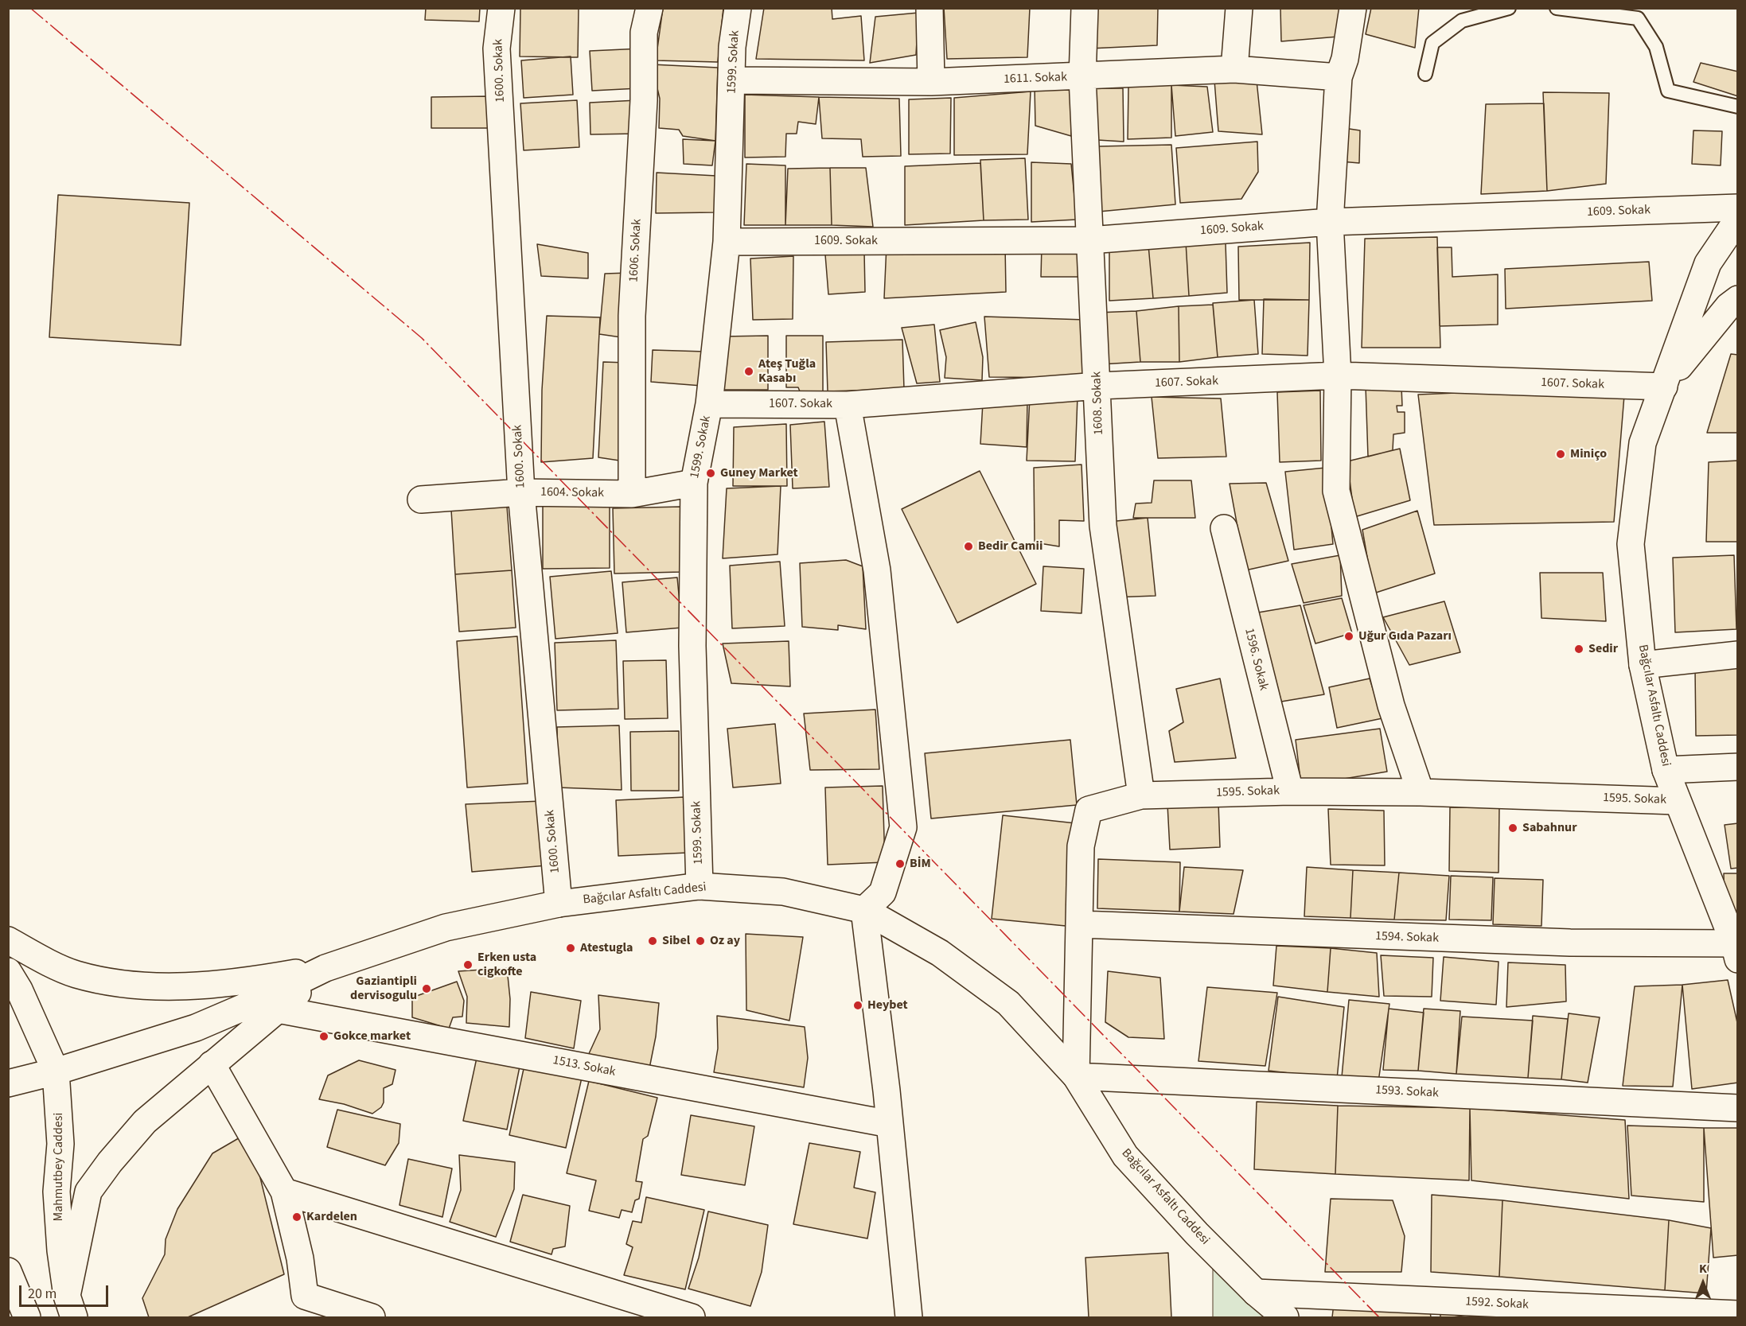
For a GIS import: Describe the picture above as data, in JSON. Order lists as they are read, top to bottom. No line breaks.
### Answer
{"streets":{"street":["1599. Sokak","1600. Sokak","1611. Sokak","1609. Sokak","1606. Sokak","1607. Sokak","1608. Sokak","1604. Sokak","1596. Sokak","Bağcılar Asfaltı Caddesi","1595. Sokak","1594. Sokak","1513. Sokak","1593. Sokak","Mahmutbey Caddesi","1592. Sokak"]},"crossings":[["1599. Sokak","1611. Sokak"],["1599. Sokak","1609. Sokak"],["1599. Sokak","1607. Sokak"],["1599. Sokak","1604. Sokak"],["1599. Sokak","Bağcılar Asfaltı Caddesi"],["1600. Sokak","1604. Sokak"],["1600. Sokak","Bağcılar Asfaltı Caddesi"],["1611. Sokak","1608. Sokak"],["1609. Sokak","1608. Sokak"],["1606. Sokak","1604. Sokak"],["1607. Sokak","1608. Sokak"],["1607. Sokak","Bağcılar Asfaltı Caddesi"],["1608. Sokak","1595. Sokak"],["1596. Sokak","1595. Sokak"],["Bağcılar Asfaltı Caddesi","1595. Sokak"],["Bağcılar Asfaltı Caddesi","1594. Sokak"],["Bağcılar Asfaltı Caddesi","1593. Sokak"],["Bağcılar Asfaltı Caddesi","1592. Sokak"],["1595. Sokak","1594. Sokak"],["1595. Sokak","1593. Sokak"]],"places":["Ateş Tuğla Kasabı","Miniço","Guney Market","Bedir Camii","Uğur Gıda Pazarı","Sedir","Sabahnur","BİM","Sibel","Oz ay","Atestugla","Erken usta cigkofte","Gaziantipli dervisogulu","Heybet","Gokce market","Kardelen"],"scale_bar":"20 m","north":"top"}
